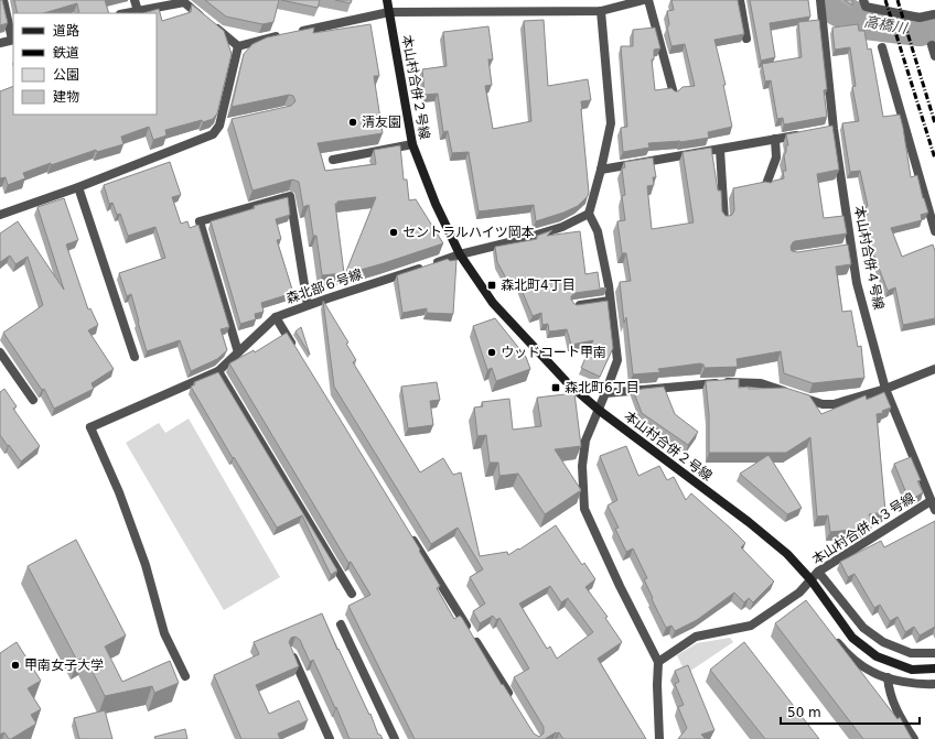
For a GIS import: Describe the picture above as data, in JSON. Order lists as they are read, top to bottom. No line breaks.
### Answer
{"streets":{"street":["本山村合併２号線","本山村合併４号線","森北部６号線","本山村合併４３号線"]},"crossings":[["本山村合併２号線","森北部６号線"],["本山村合併２号線","本山村合併４３号線"],["本山村合併４号線","本山村合併４３号線"]],"water":["高橋川"],"places":{"other":["清友園","セントラルハイツ岡本","ウッドコート甲南","甲南女子大学"],"transit":["森北町4丁目","森北町6丁目"]},"legend":["道路","鉄道","公園","建物"],"scale_bar":"50 m"}
